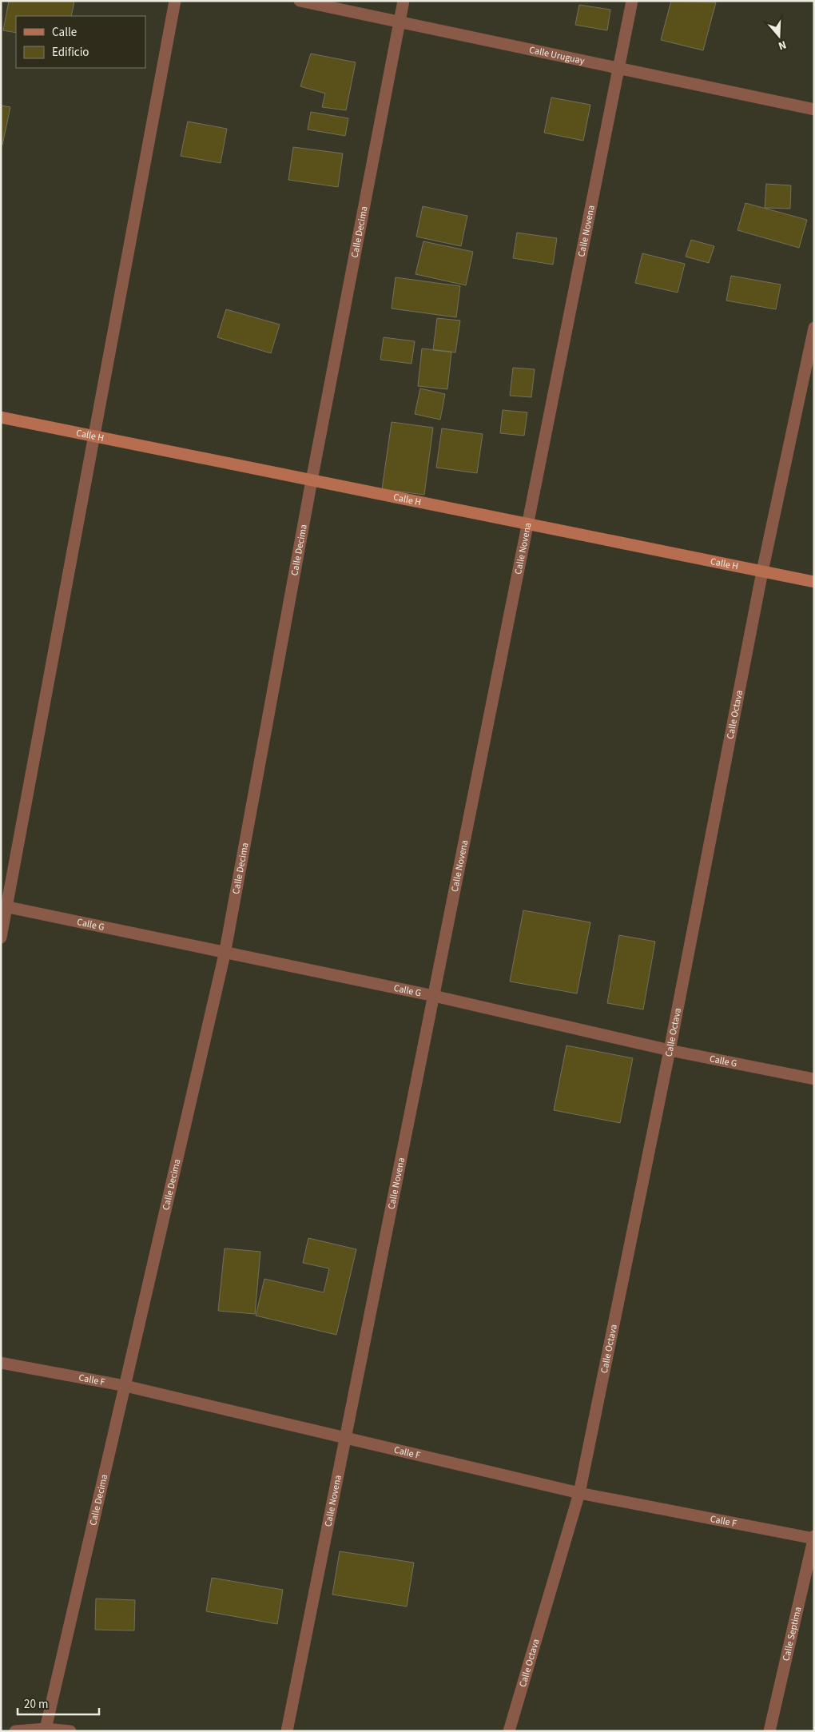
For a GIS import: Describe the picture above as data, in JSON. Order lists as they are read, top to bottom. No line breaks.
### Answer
{"streets":{"street":["Calle Uruguay","Calle Novena","Calle Decima","Calle H","Calle Octava","Calle G","Calle F","Calle Septima"]},"crossings":[["Calle Uruguay","Calle Novena"],["Calle Uruguay","Calle Decima"],["Calle Novena","Calle H"],["Calle Novena","Calle G"],["Calle Novena","Calle F"],["Calle Decima","Calle H"],["Calle Decima","Calle G"],["Calle Decima","Calle F"],["Calle H","Calle Octava"],["Calle Octava","Calle G"],["Calle Octava","Calle F"],["Calle F","Calle Septima"]],"legend":["Calle","Edificio"],"scale_bar":"20 m","north":"bottom"}
